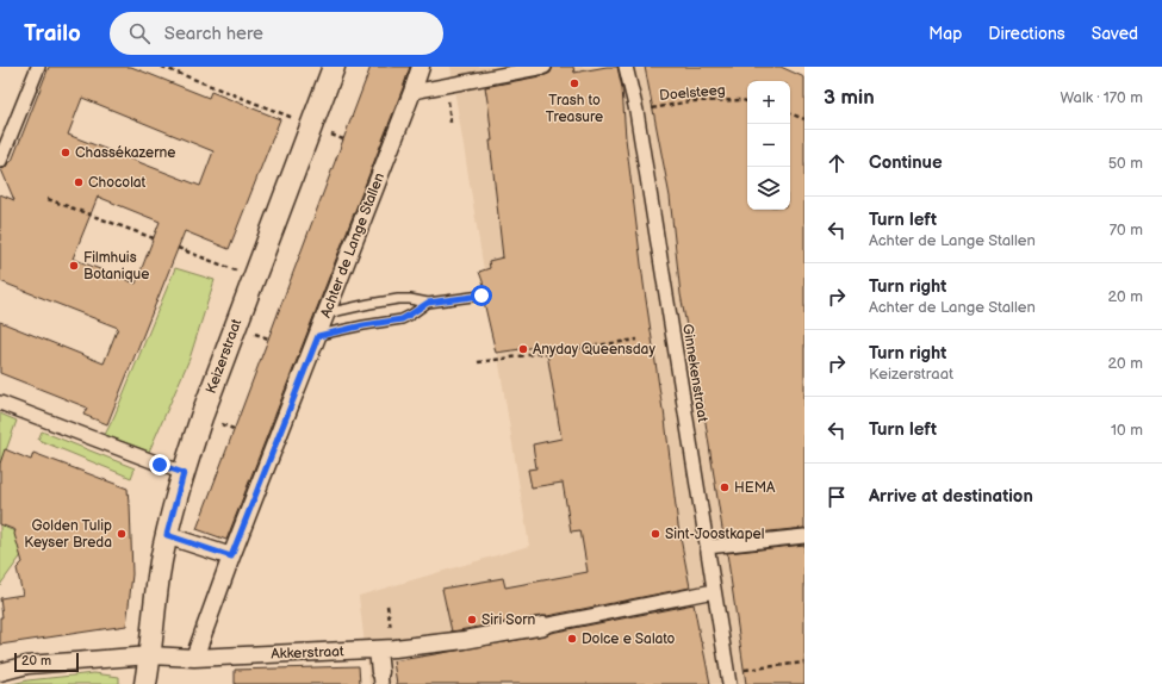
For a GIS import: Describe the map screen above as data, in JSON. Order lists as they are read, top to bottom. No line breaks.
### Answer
{"streets":{"street":["Achter de Lange Stallen","Keizerstraat","Ginnekenstraat","Akkerstraat"],"path":["Doelsteeg"]},"crossings":[["Doelsteeg","Ginnekenstraat"],["Achter de Lange Stallen","Akkerstraat"],["Keizerstraat","Akkerstraat"],["Ginnekenstraat","Akkerstraat"]],"places":["Trash to Treasure","Chassékazerne","Chocolat","Filmhuis Botanique","Anyday Queensday","HEMA","Golden Tulip Keyser Breda","Sint-Joostkapel","Siri Sorn","Dolce e Salato"],"scale_bar":"20 m","page":{"header":"Trailo","search":"Search here","nav":["Map","Directions","Saved"],"heading":["3 min","Walk · 170 m"],"map_buttons":["+","−"],"list":[["Continue","50 m"],["Turn left","Achter de Lange Stallen","70 m"],["Turn right","Achter de Lange Stallen","20 m"],["Turn right","Keizerstraat","20 m"],["Turn left","10 m"],"Arrive at destination"],"scale":"20 m"}}
